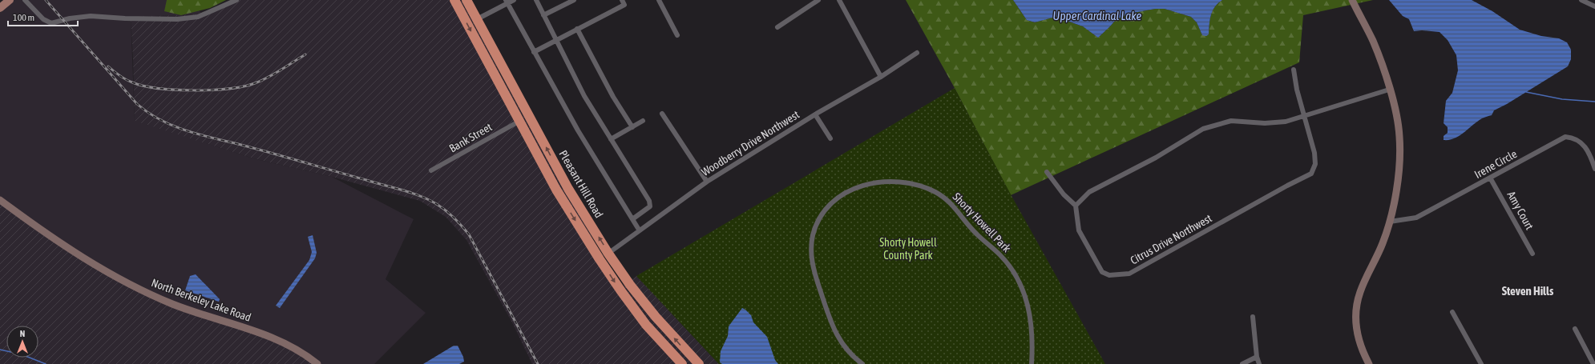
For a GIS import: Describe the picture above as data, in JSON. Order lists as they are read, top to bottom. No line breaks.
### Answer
{"streets":{"highway":["Pleasant Hill Road"],"street":["Bank Street","Woodberry Drive Northwest","Irene Circle","Amy Court","Shorty Howell Park","Citrus Drive Northwest","North Berkeley Lake Road"]},"crossings":[["Bank Street","Pleasant Hill Road"],["Woodberry Drive Northwest","Pleasant Hill Road"],["Irene Circle","Amy Court"]],"districts":["Steven Hills"],"water":["Upper Cardinal Lake"],"parks":["Shorty Howell County Park"],"scale_bar":"100 m","north":"top"}
